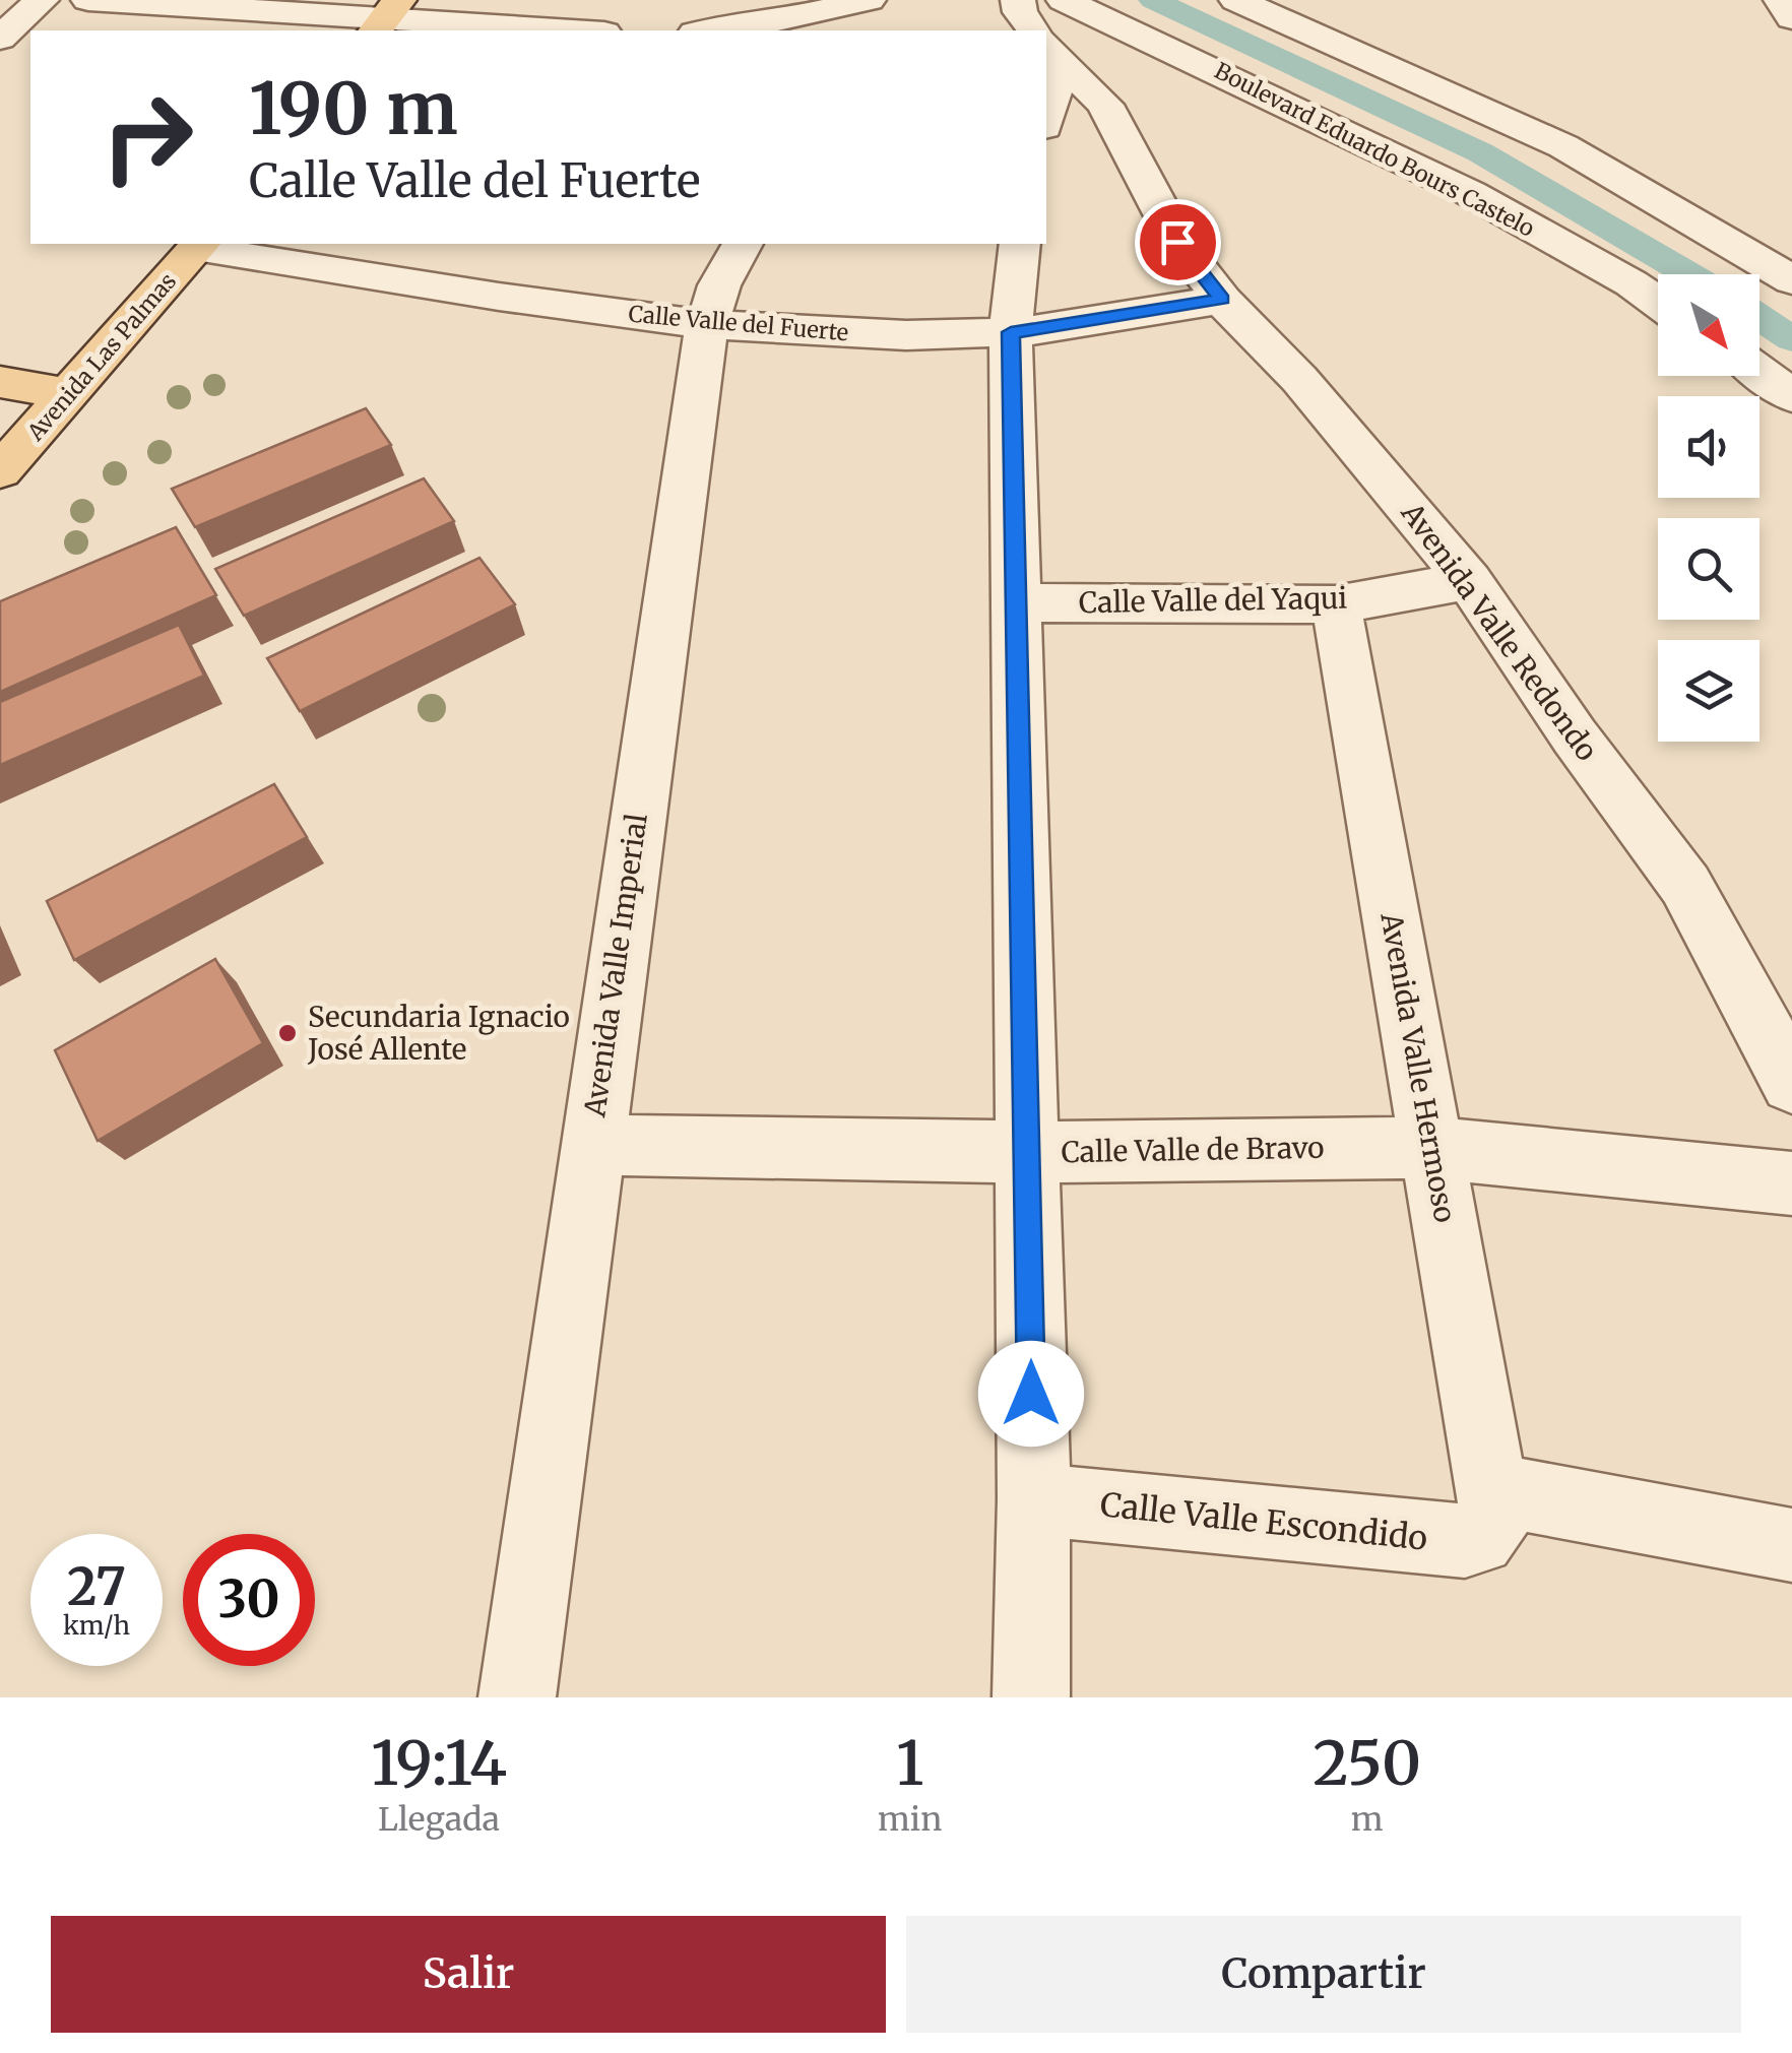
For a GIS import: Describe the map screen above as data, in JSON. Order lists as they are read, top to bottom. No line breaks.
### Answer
{"streets":{"main road":["Avenida Las Palmas"],"street":["Boulevard Eduardo Bours Castelo","Calle Valle del Fuerte","Calle Valle del Yaqui","Avenida Valle Redondo","Avenida Valle Imperial","Avenida Valle Hermoso","Calle Valle de Bravo","Calle Valle Escondido"]},"crossings":[["Calle Valle del Fuerte","Avenida Las Palmas"],["Calle Valle del Fuerte","Avenida Valle Redondo"],["Calle Valle del Fuerte","Avenida Valle Imperial"],["Calle Valle del Yaqui","Avenida Valle Redondo"],["Calle Valle del Yaqui","Avenida Valle Hermoso"],["Avenida Valle Imperial","Calle Valle de Bravo"],["Avenida Valle Hermoso","Calle Valle de Bravo"],["Avenida Valle Hermoso","Calle Valle Escondido"]],"places":["Secundaria Ignacio José Allente"],"north":"bottom right","page":{"turn":["190 m","Calle Valle del Fuerte"],"speed":"27 km/h","limit":"30","eta":["19:14","Llegada","1","min","250","m"],"buttons":["Salir","Compartir"]}}
